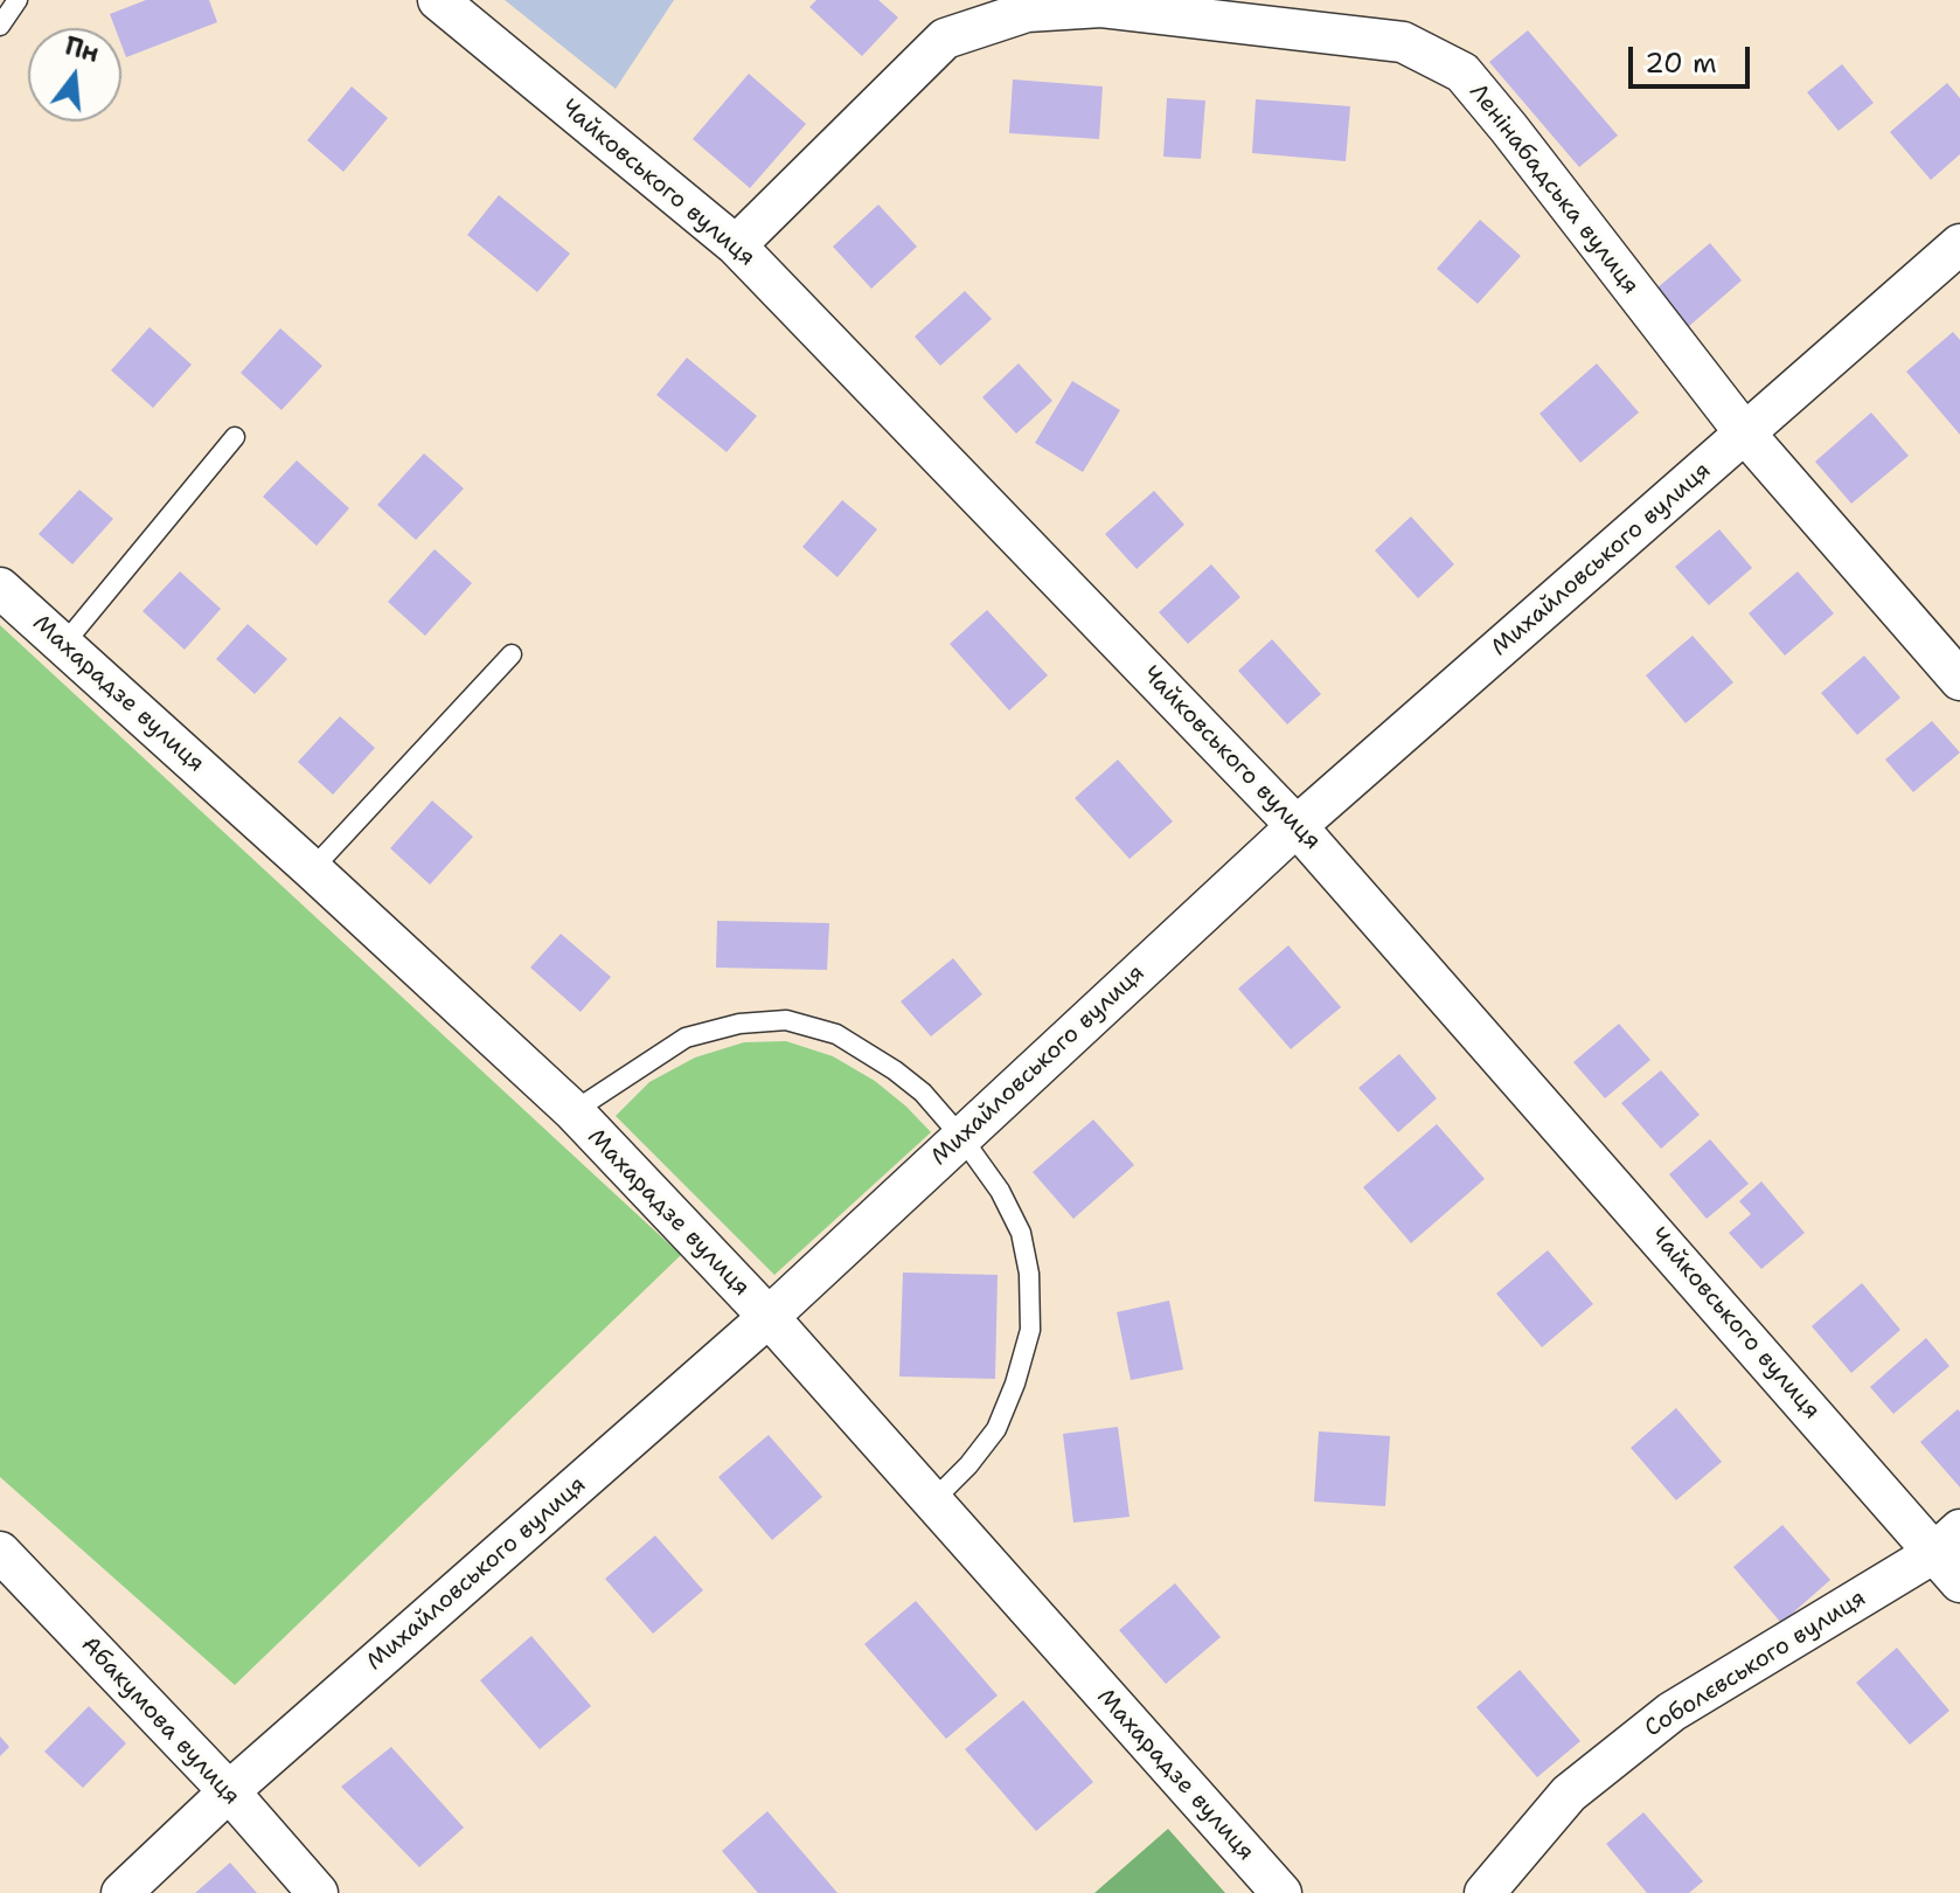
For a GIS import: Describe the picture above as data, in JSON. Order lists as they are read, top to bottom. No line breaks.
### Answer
{"streets":{"street":["Чайковського вулиця","Ленінабадська вулиця","Михайловського вулиця","Махарадзе вулиця","Соболєвського вулиця","Абакумова вулиця"]},"crossings":[["Чайковського вулиця","Ленінабадська вулиця"],["Чайковського вулиця","Михайловського вулиця"],["Чайковського вулиця","Соболєвського вулиця"],["Ленінабадська вулиця","Михайловського вулиця"],["Михайловського вулиця","Махарадзе вулиця"],["Михайловського вулиця","Абакумова вулиця"]],"scale_bar":"20 m","north":"top"}
